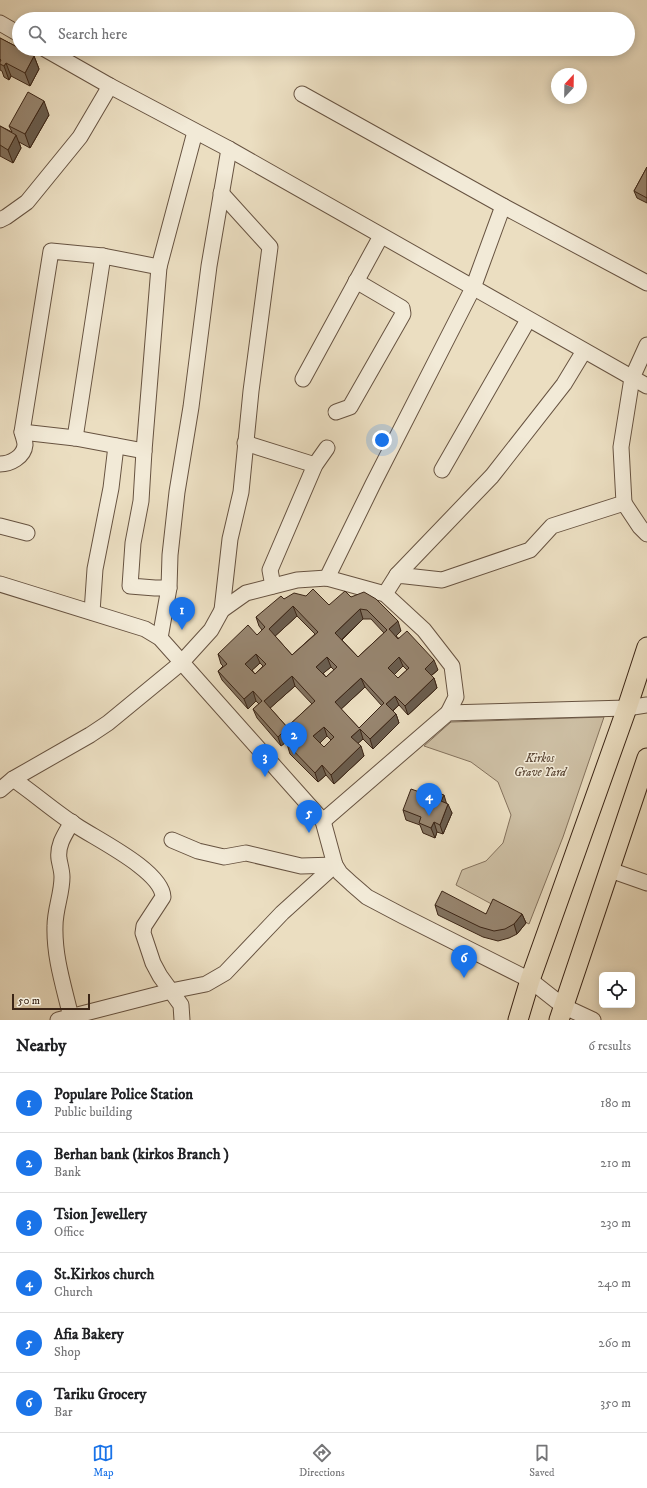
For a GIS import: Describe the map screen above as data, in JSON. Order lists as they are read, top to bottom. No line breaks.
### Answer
{"parks":["Kirkos Grave Yard"],"scale_bar":"50 m","north":"top","page":{"search":"Search here","pins":["1","2","3","4","5","6"],"scale":"50 m","heading":["Nearby","6 results"],"list":[{"mark":"1","name":"Populare Police Station","note":"Public building","value":"180 m"},{"mark":"2","name":"Berhan bank (kirkos Branch )","note":"Bank","value":"210 m"},{"mark":"3","name":"Tsion Jewellery","note":"Office","value":"230 m"},{"mark":"4","name":"St.Kirkos church","note":"Church","value":"240 m"},{"mark":"5","name":"Afia Bakery","note":"Shop","value":"260 m"},{"mark":"6","name":"Tariku Grocery","note":"Bar","value":"350 m"}],"nav":["Map","Directions","Saved"]}}
